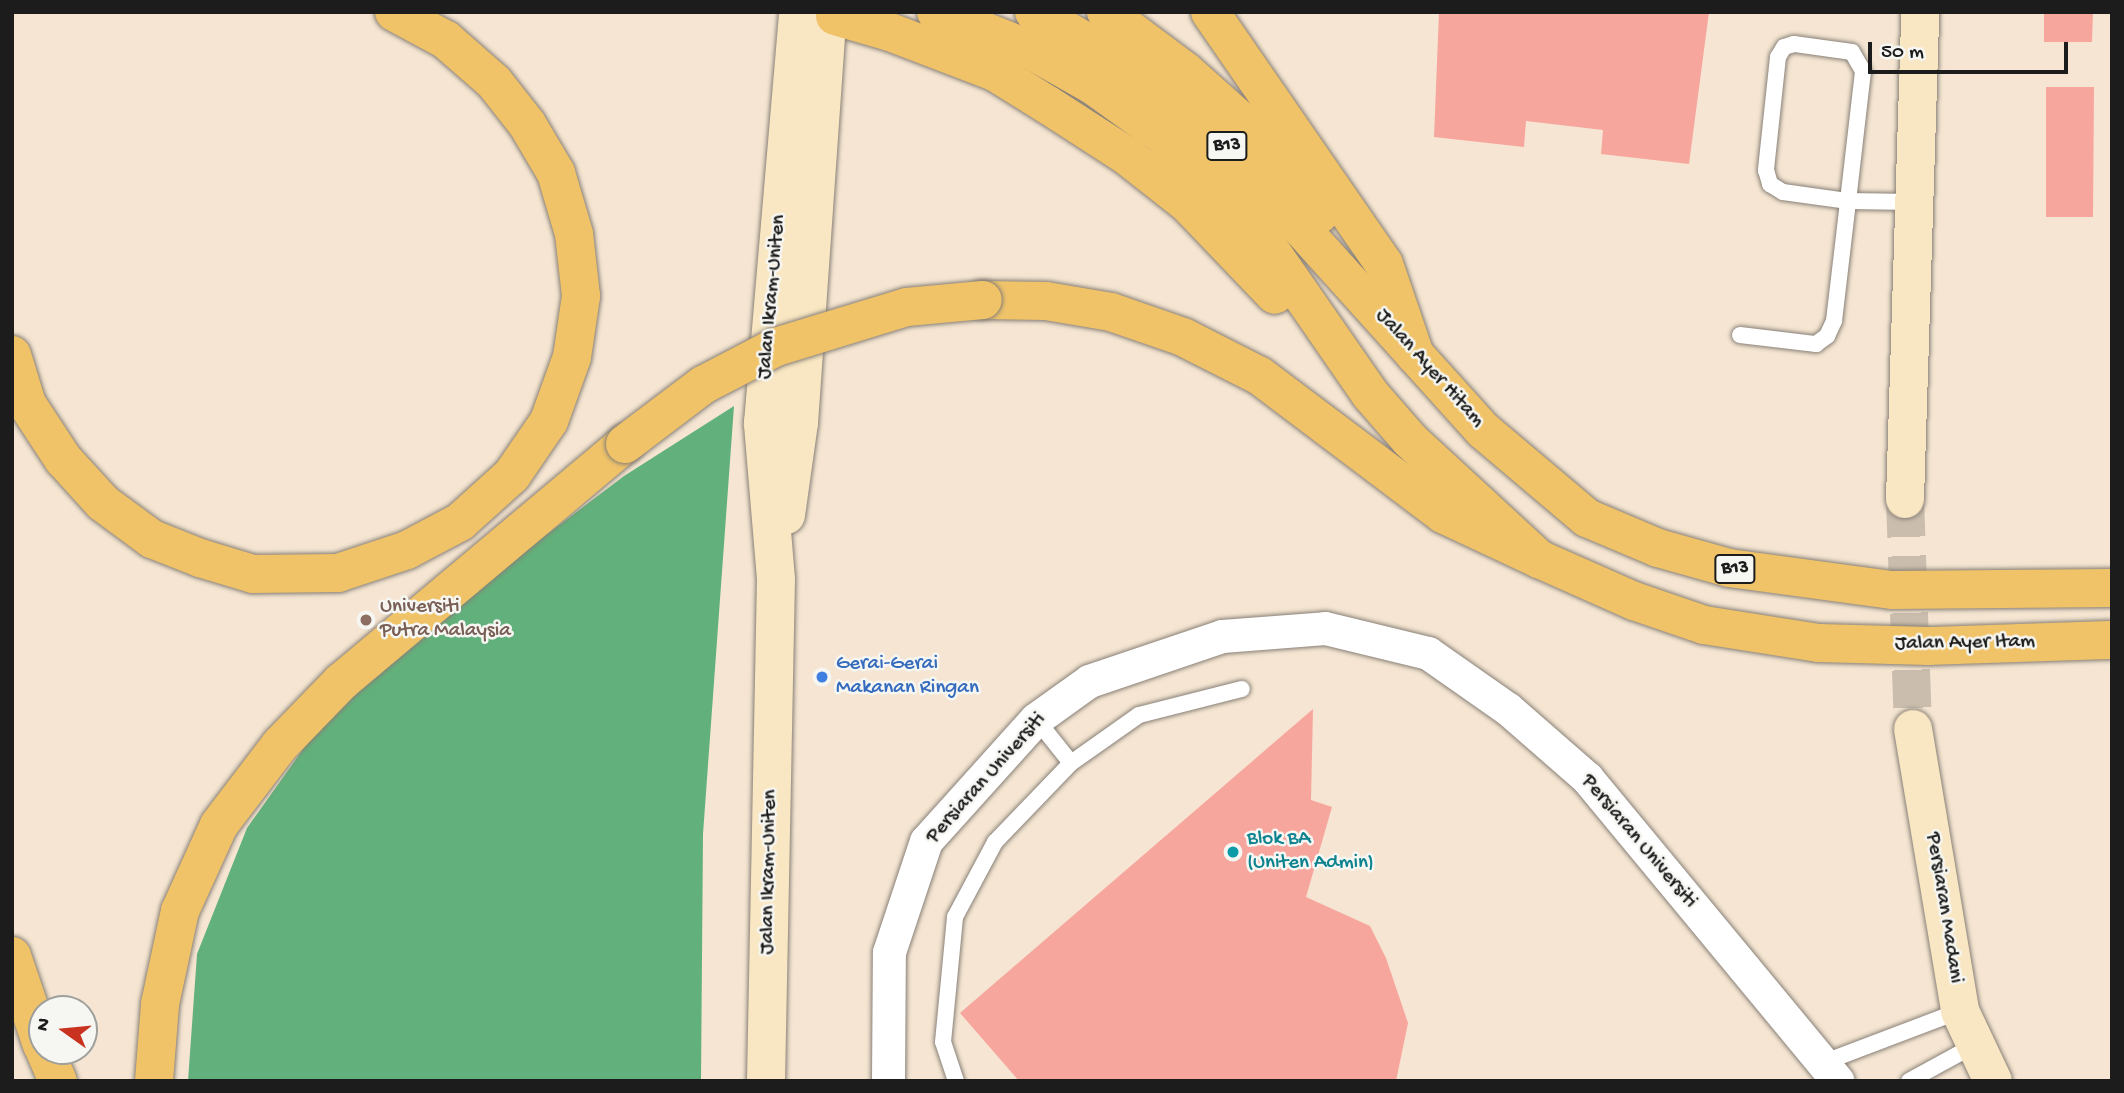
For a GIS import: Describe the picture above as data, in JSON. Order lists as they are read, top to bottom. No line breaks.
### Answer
{"streets":{"main road":["B13","Jalan Ikram-Uniten","Jalan Ayer Hitam","Jalan Ayer Itam","Persiaran Madani"],"street":["Persiaran Universiti"]},"crossings":[["B13","Jalan Ayer Hitam"],["B13","Jalan Ayer Itam"]],"places":["Universiti Putra Malaysia","Gerai-Gerai Makanan Ringan","Blok BA (Uniten Admin)"],"scale_bar":"50 m","north":"left"}
